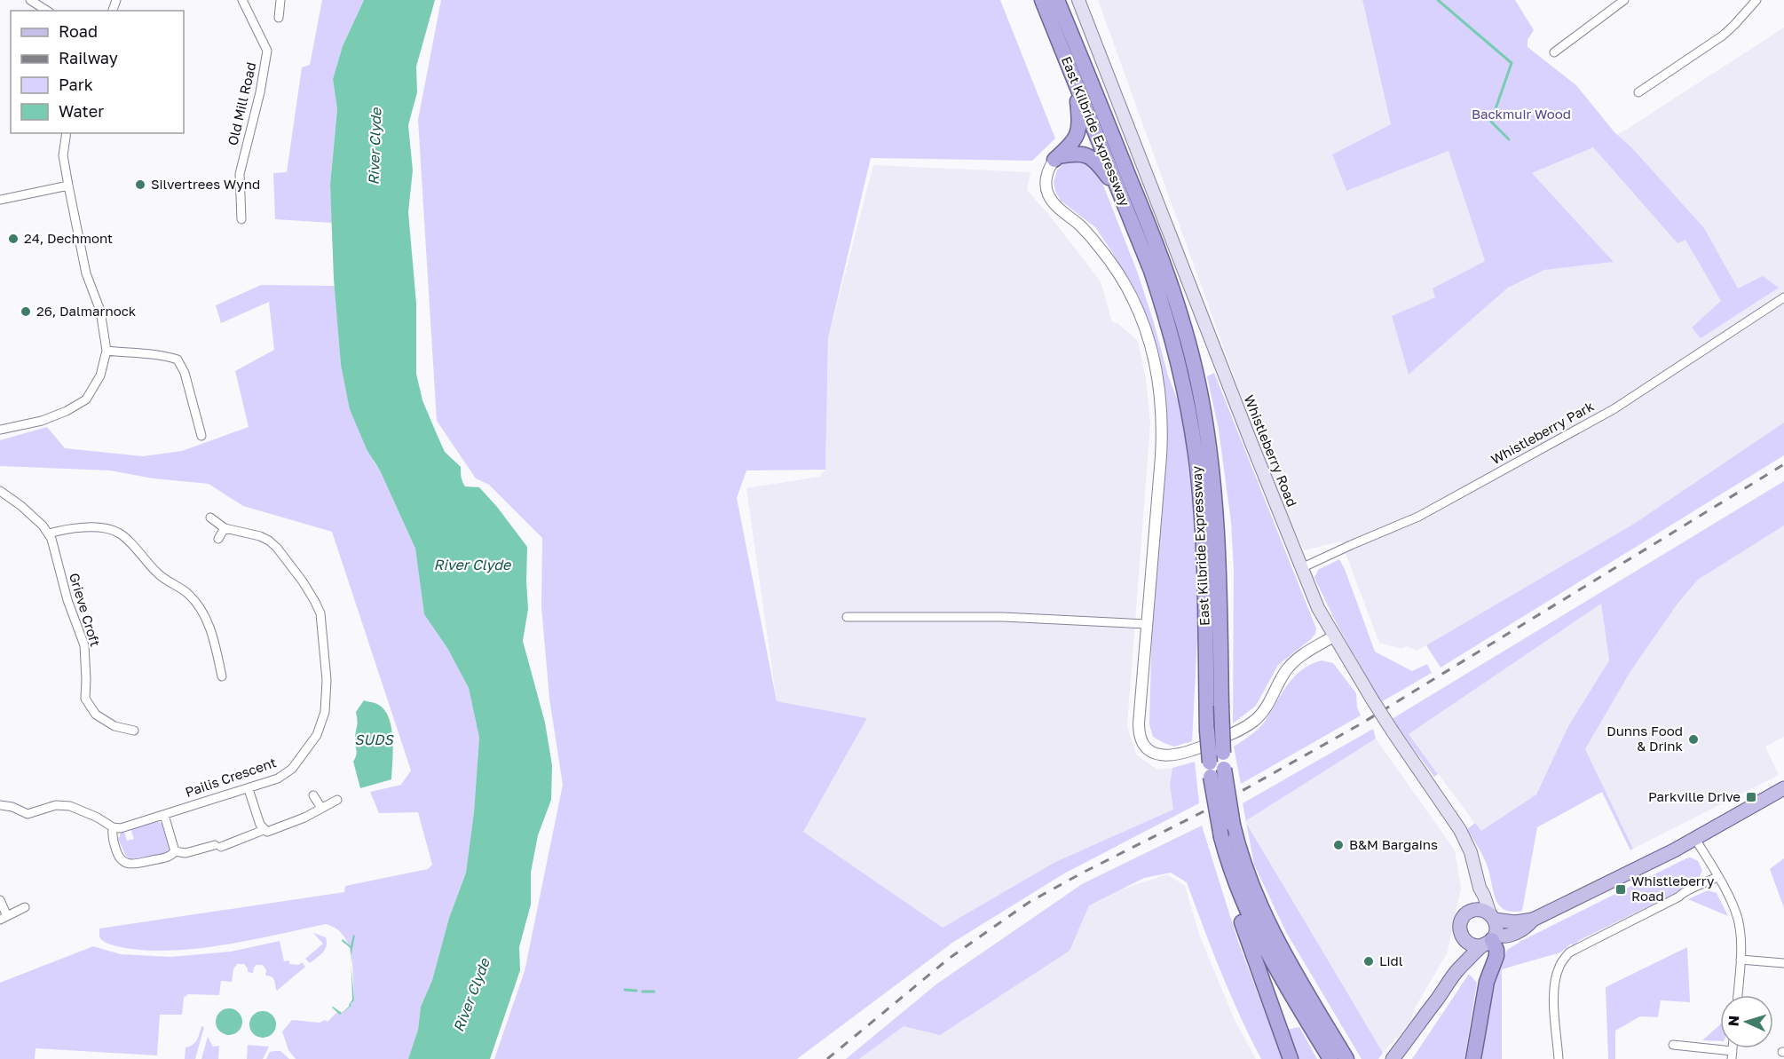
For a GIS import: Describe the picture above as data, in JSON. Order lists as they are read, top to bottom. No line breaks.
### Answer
{"streets":{"highway":["East Kilbride Expressway"],"main road":["Whistleberry Road"],"street":["Old Mill Road","Whistleberry Park","Grieve Croft","Pailis Crescent"]},"crossings":[["Whistleberry Park","Whistleberry Road"]],"water":["River Clyde","SUDS"],"parks":["Backmuir Wood"],"places":{"other":["Silvertrees Wynd","24, Dechmont","26, Dalmarnock","Dunns Food & Drink","B&M Bargains","Lidl"],"transit":["Parkville Drive","Whistleberry Road"]},"legend":["Road","Railway","Park","Water"],"north":"left"}
